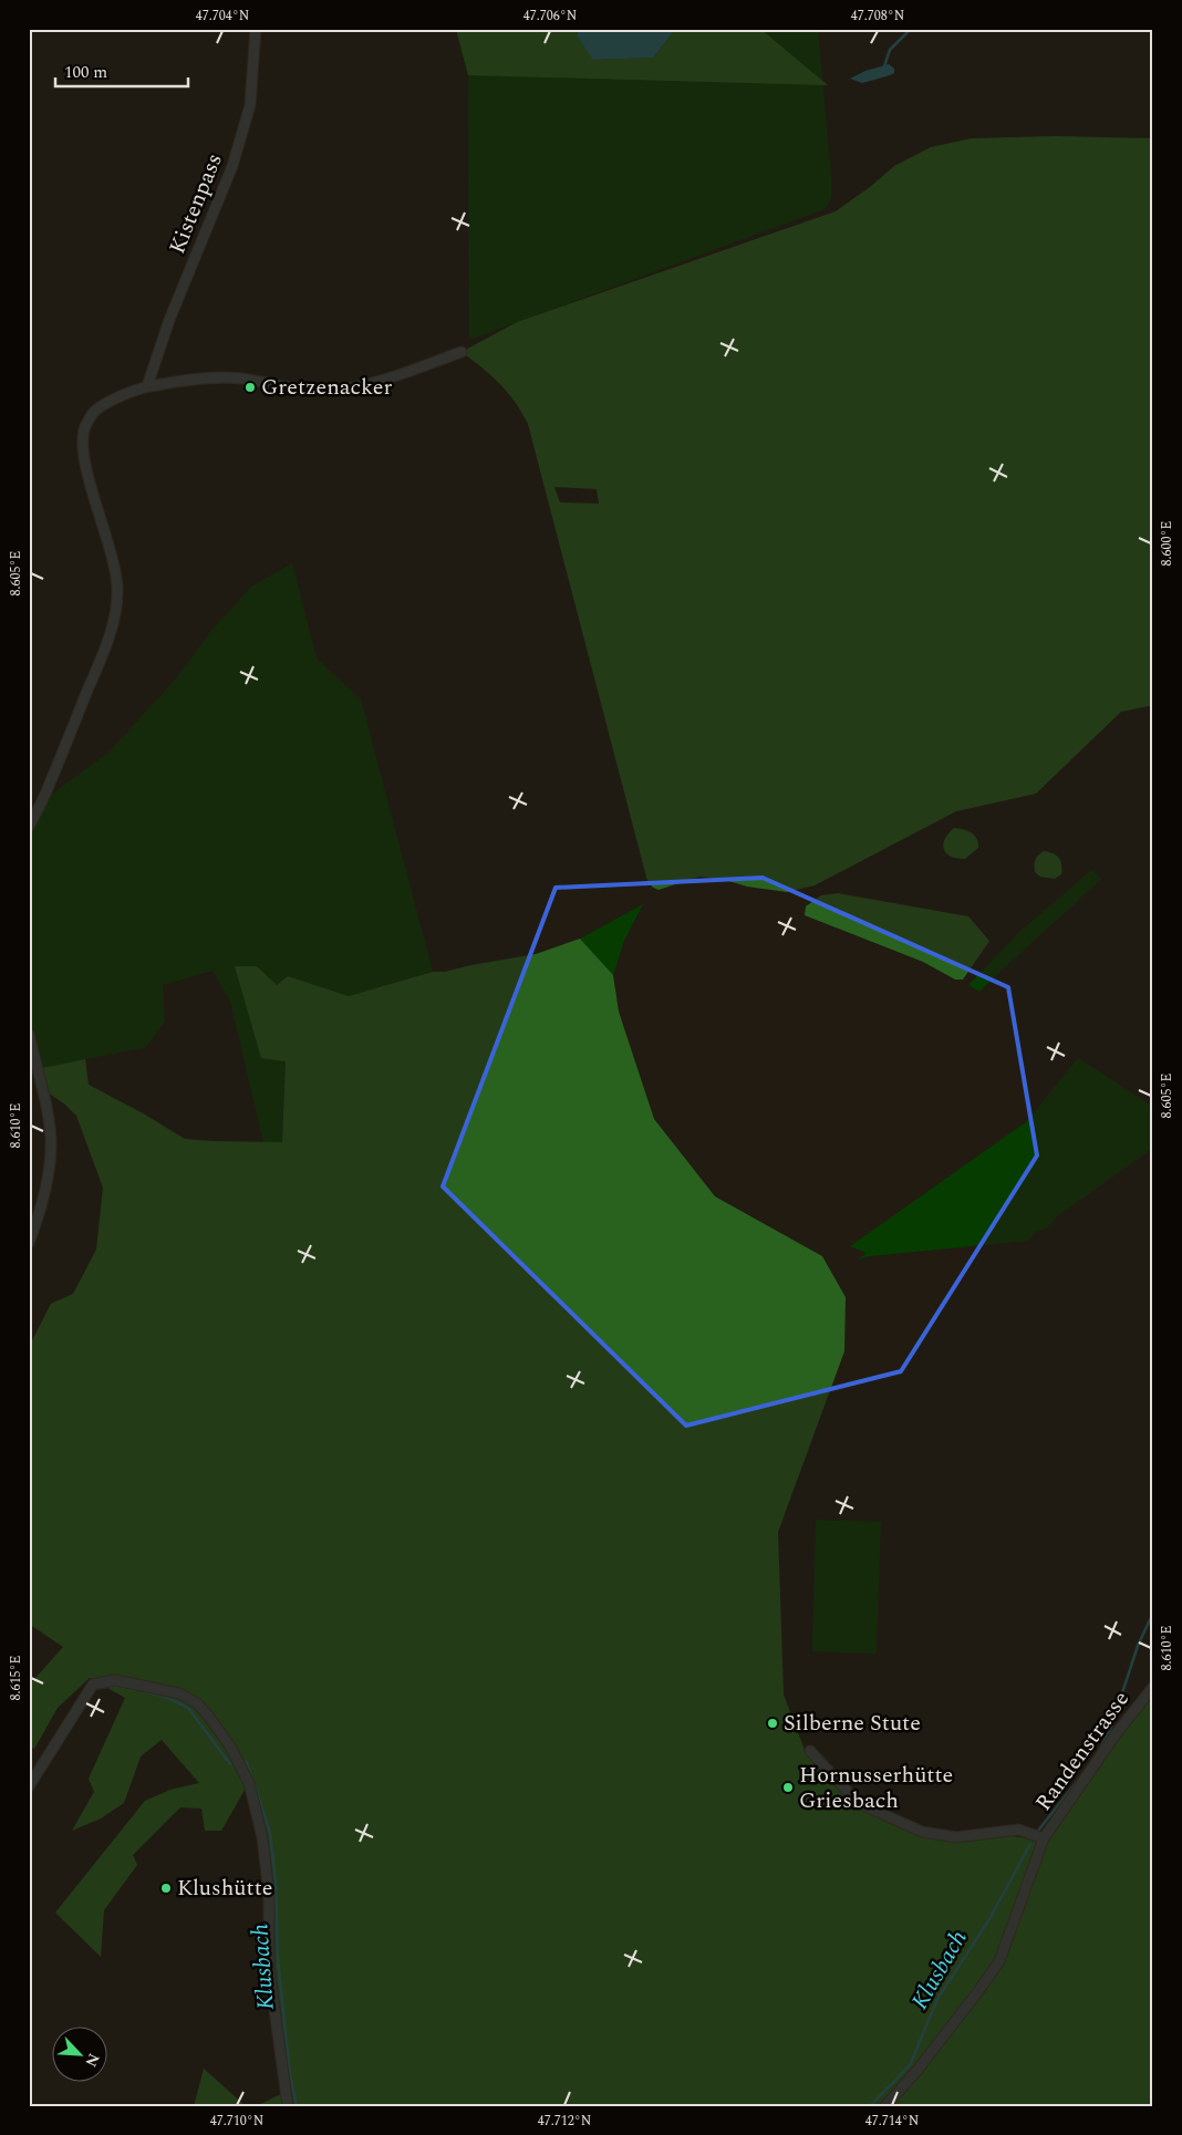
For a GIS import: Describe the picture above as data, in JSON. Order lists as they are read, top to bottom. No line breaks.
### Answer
{"streets":{"street":["Kistenpass","Randenstrasse"]},"water":["Klusbach"],"places":["Gretzenacker","Silberne Stute","Hornusserhütte Griesbach","Klushütte"],"scale_bar":"100 m","north":"bottom right","coordinates":["47.704°N","47.706°N","47.708°N","8.600°E","8.605°E","8.610°E","8.615°E","47.710°N","47.712°N","47.714°N"]}
